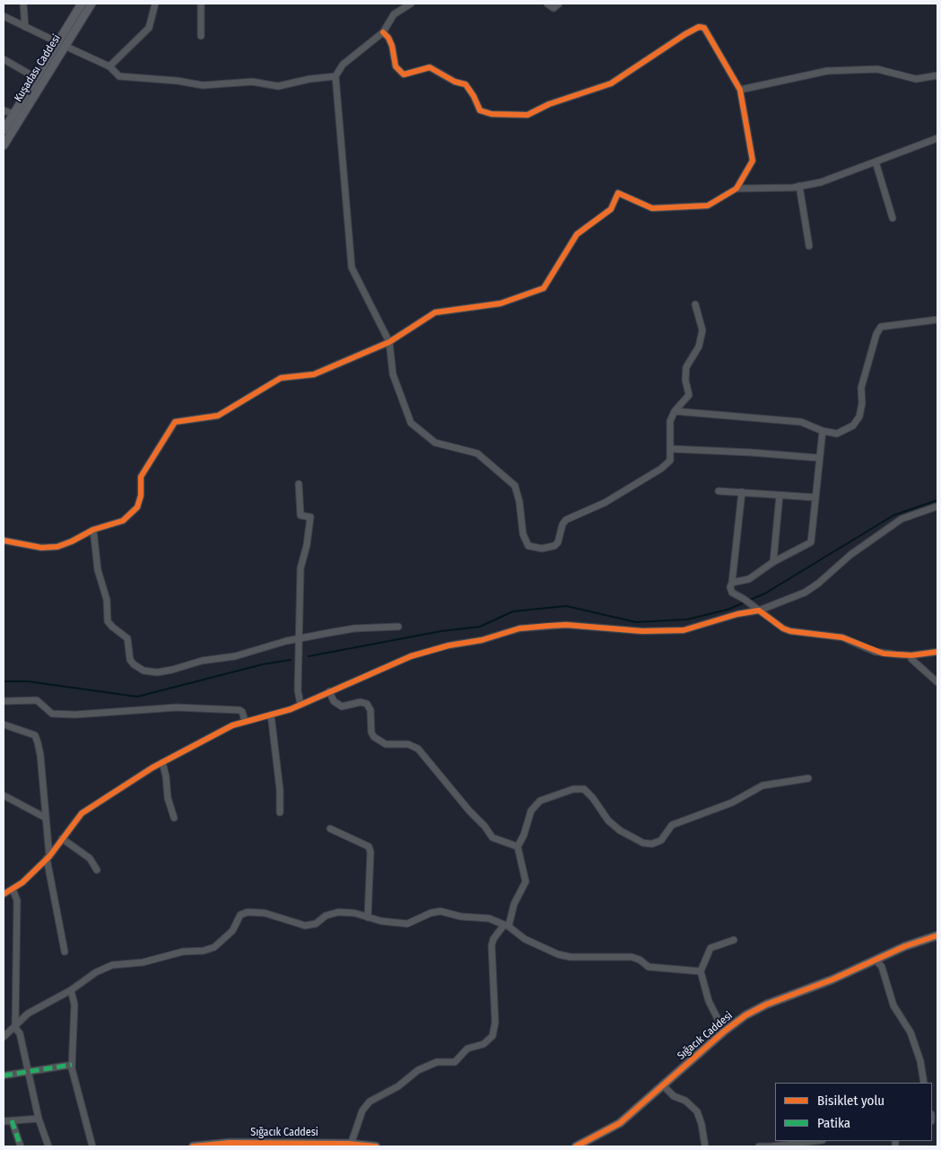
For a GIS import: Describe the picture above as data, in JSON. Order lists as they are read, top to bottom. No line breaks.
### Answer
{"streets":{"main road":["Kuşadası Caddesi","Sığacık Caddesi"]},"legend":["Bisiklet yolu","Patika"]}
